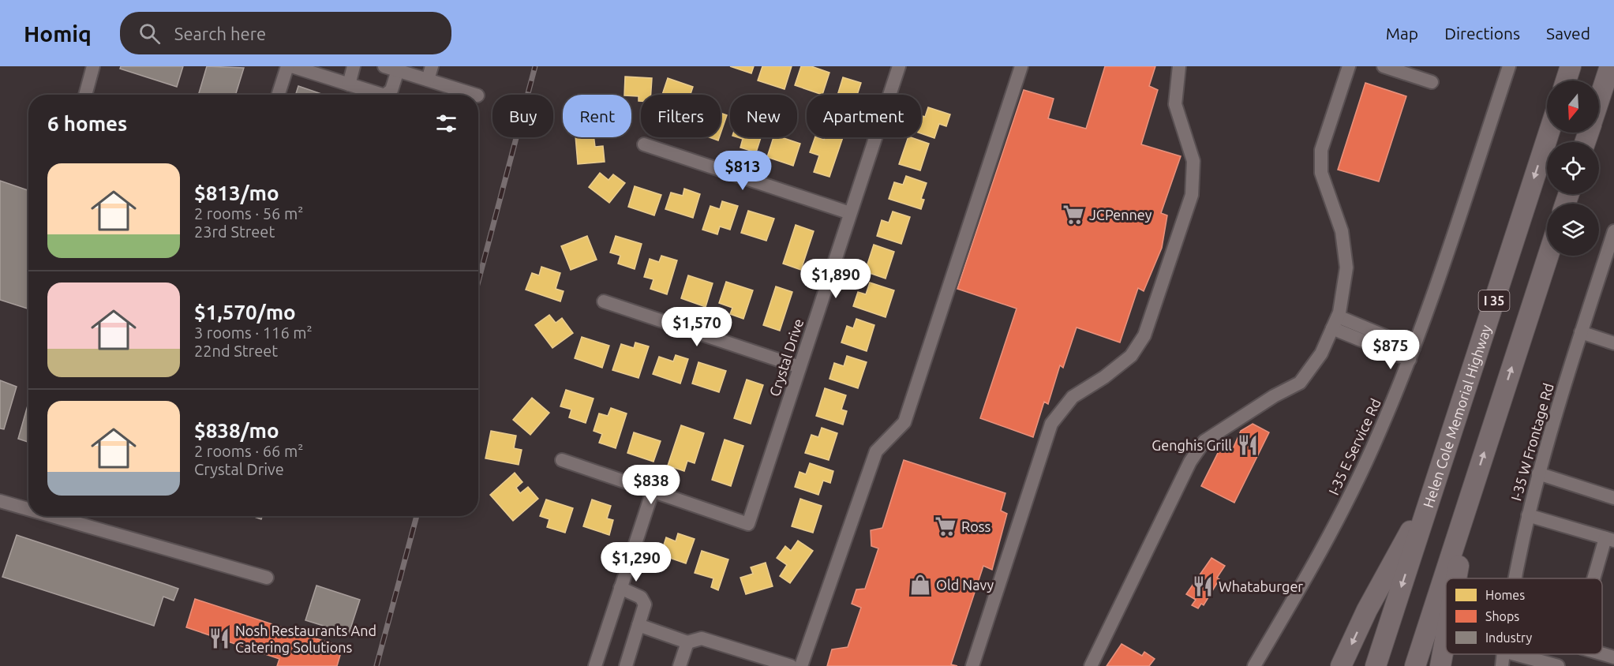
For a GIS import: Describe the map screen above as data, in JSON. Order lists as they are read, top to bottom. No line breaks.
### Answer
{"streets":{"highway":["I 35","Helen Cole Memorial Highway"],"street":["Crystal Drive","I-35 W Frontage Rd","I-35 E Service Rd"]},"places":{"supermarket":["JCPenney","Ross"],"restaurant":["Genghis Grill","Whataburger","Nosh Restaurants And Catering Solutions"],"shop":["Old Navy"]},"legend":["Homes","Shops","Industry"],"north":"bottom","page":{"header":"Homiq","search":"Search here","nav":["Map","Directions","Saved"],"chip":["Buy","Rent","Filters","New","Apartment"],"heading":"6 homes","price":["$813","$1,890","$1,570","$875","$838","$1,290"],"list":[{"name":"$813/mo","note":"2 rooms · 56 m² · 23rd Street"},{"name":"$1,570/mo","note":"3 rooms · 116 m² · 22nd Street"},{"name":"$838/mo","note":"2 rooms · 66 m² · Crystal Drive"}]}}
